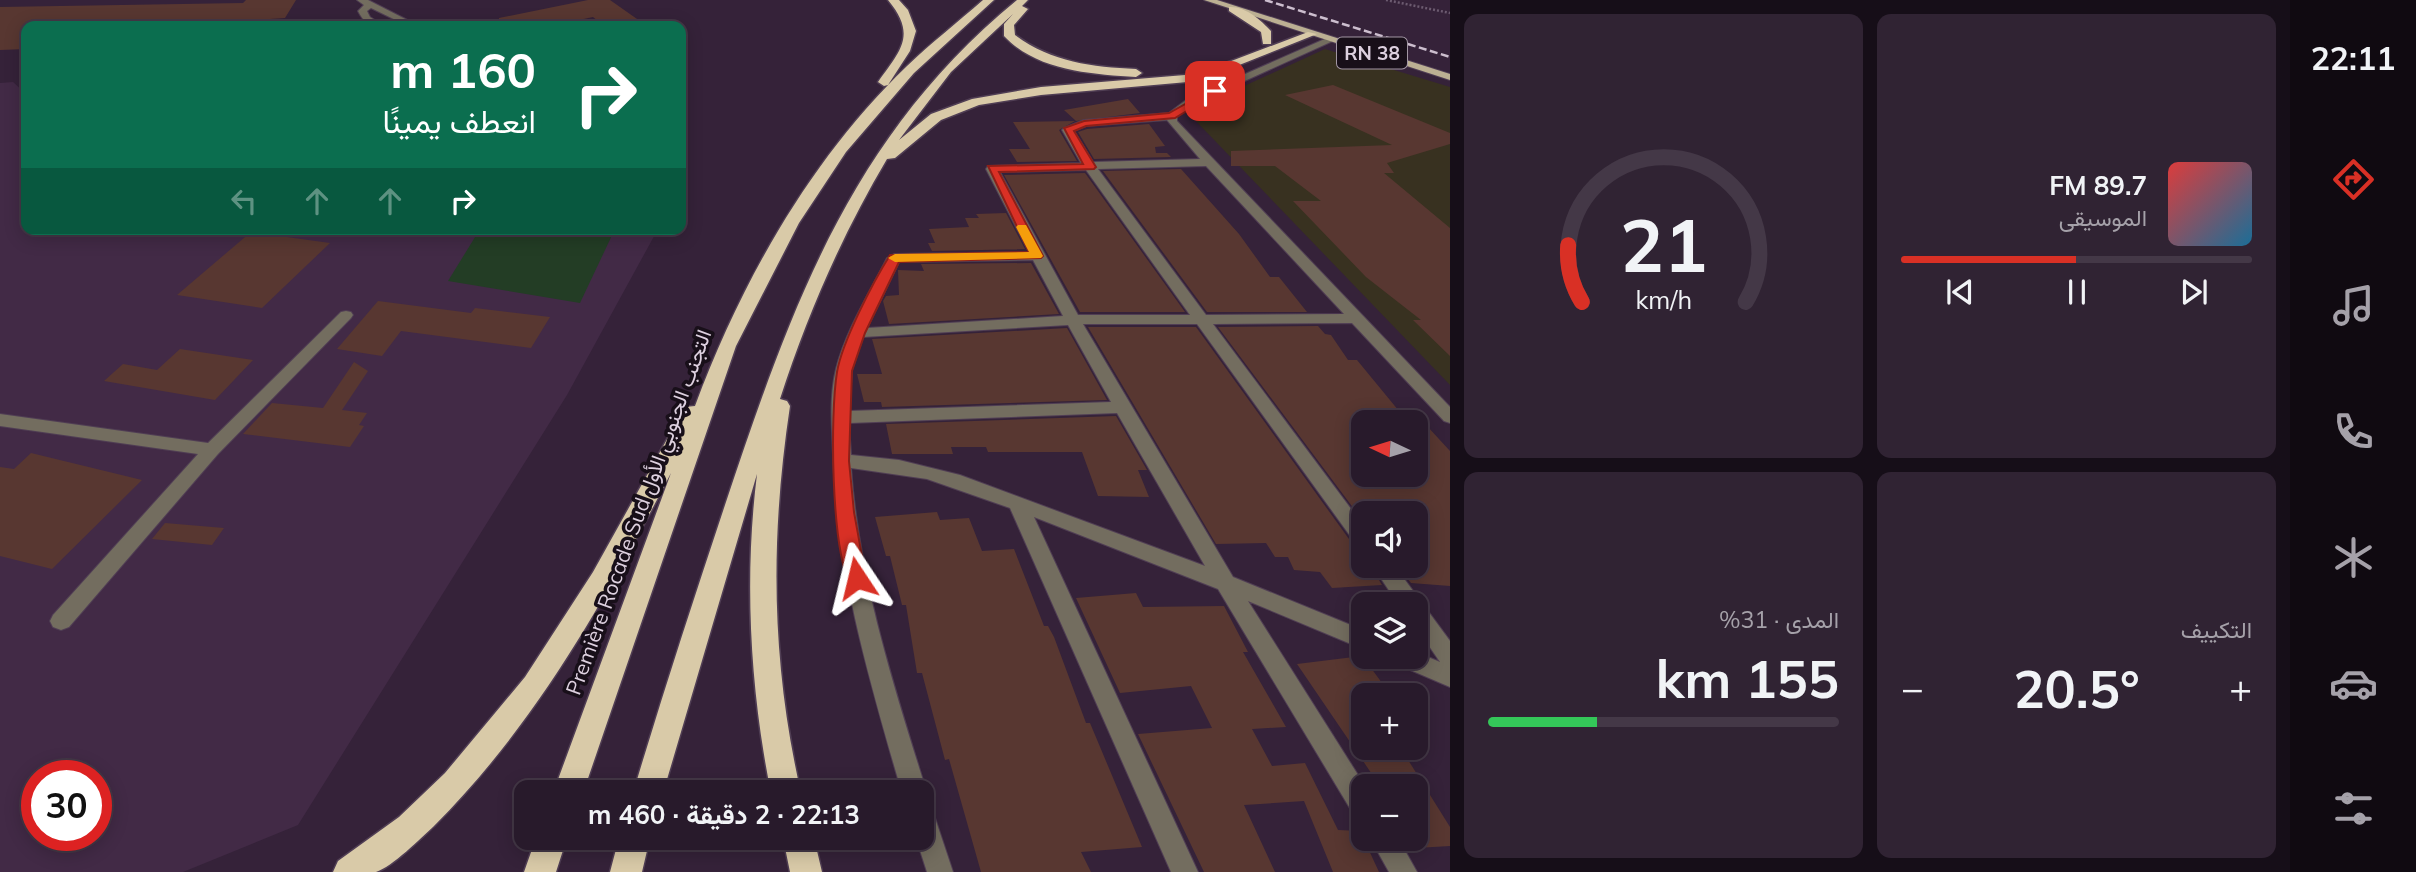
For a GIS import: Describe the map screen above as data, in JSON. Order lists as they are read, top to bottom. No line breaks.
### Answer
{"streets":{"highway":["Première Rocade Sud التجنب الجنوبي الأول"],"main road":["RN 38"]},"north":"left","page":{"tabs":"22:11","turn":["160 m","انعطف يمينًا"],"song":["89.7 FM","الموسيقى"],"map_buttons":["+","−"],"tile":["التكييف",["المدى · 31%","155 km"]],"heat":["−","20.5°","+"],"limit":"30","trip":"22:13 · 2 دقيقة · 460 m","gauge":["21","km/h"]}}
